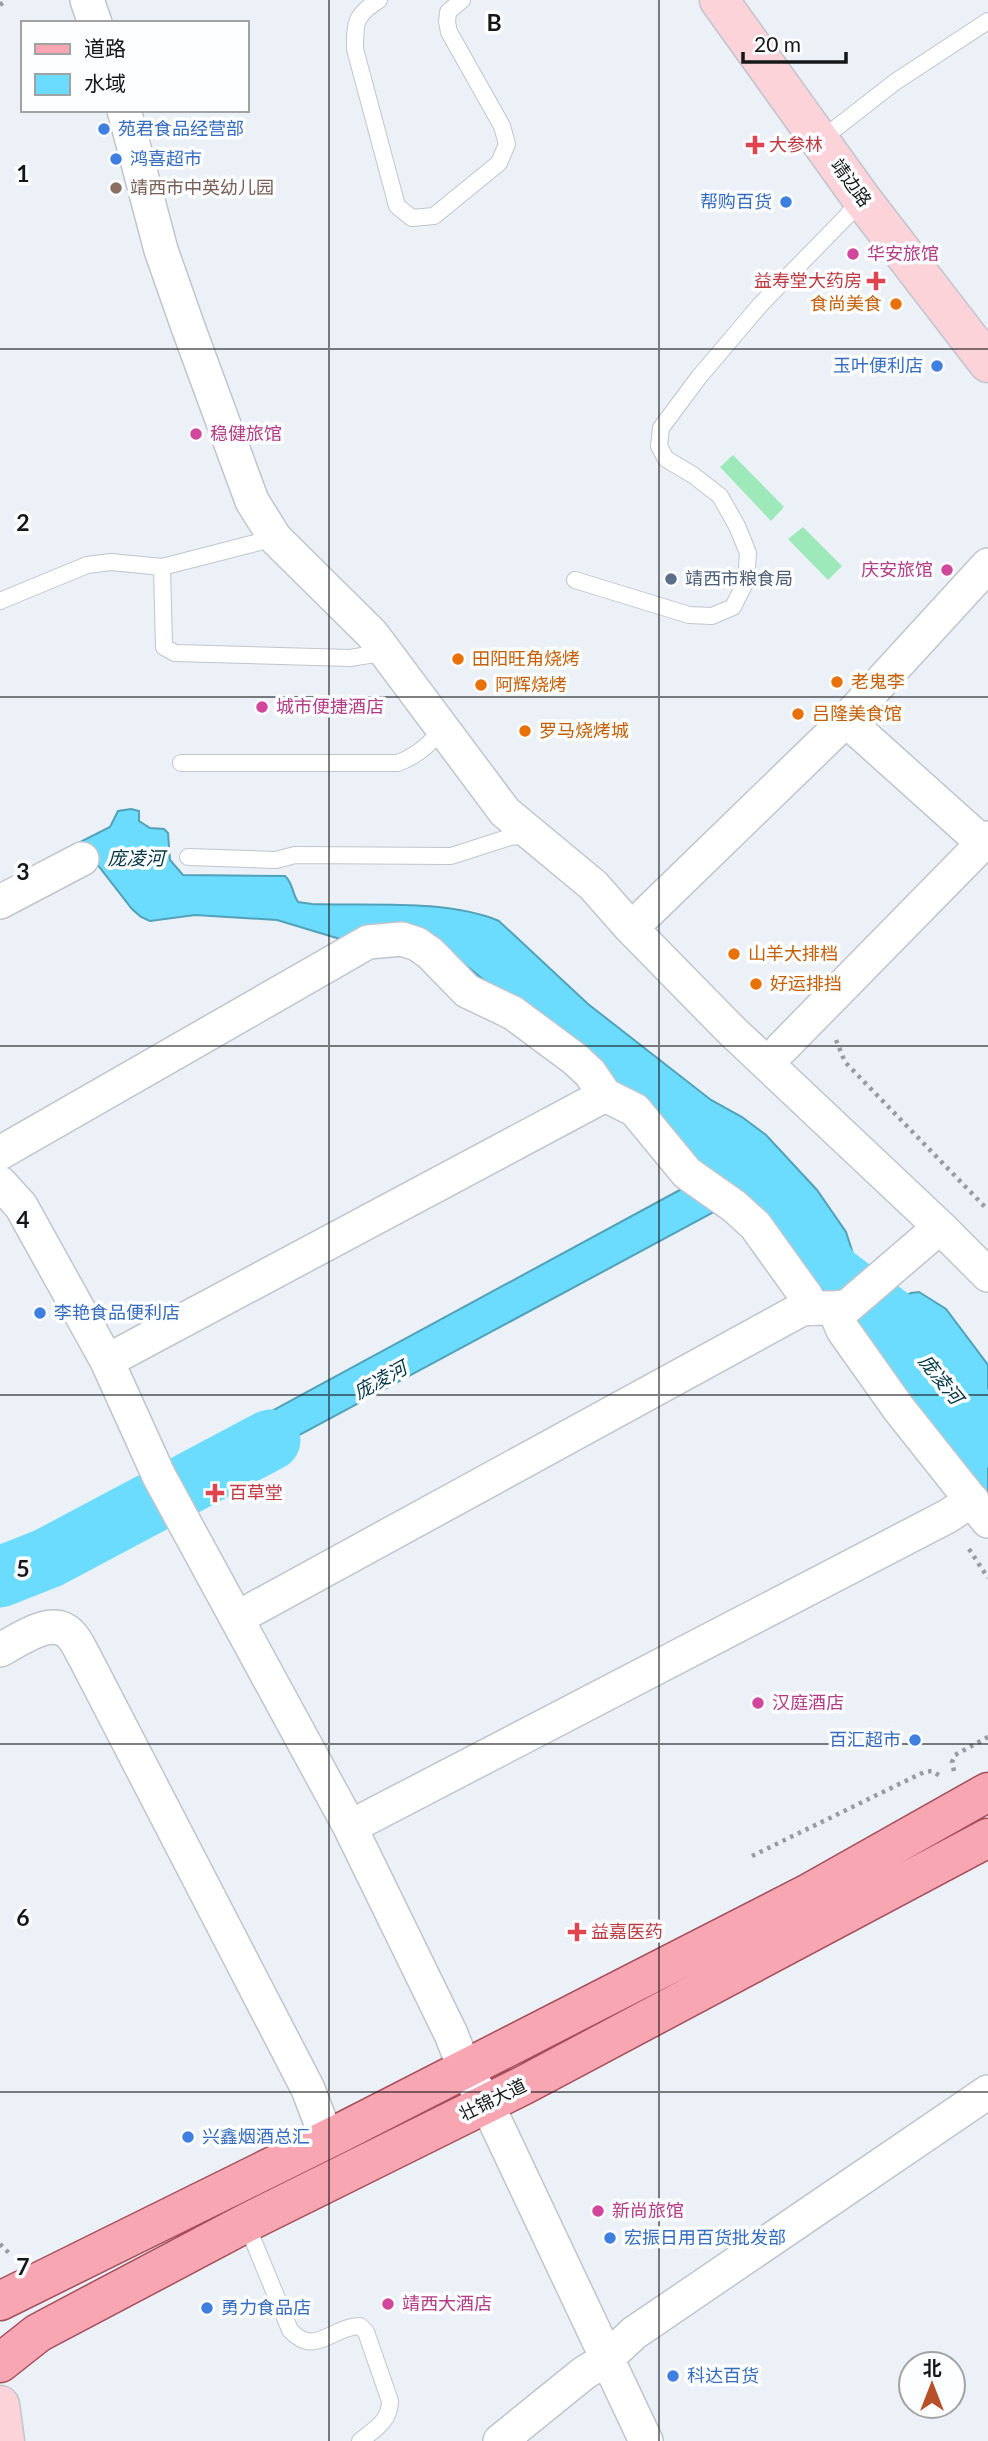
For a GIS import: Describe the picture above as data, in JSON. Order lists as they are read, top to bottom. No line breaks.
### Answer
{"streets":{"main road":["靖边路","壮锦大道"]},"water":["庞凌河"],"places":{"other":["苑君食品经营部","鸿喜超市","靖西市中英幼儿园","帮购百货","华安旅馆","食尚美食","玉叶便利店","稳健旅馆","庆安旅馆","靖西市粮食局","田阳旺角烧烤","老鬼李","阿辉烧烤","城市便捷酒店","吕隆美食馆","罗马烧烤城","山羊大排档","好运排挡","李艳食品便利店","汉庭酒店","百汇超市","兴鑫烟酒总汇","新尚旅馆","宏振日用百货批发部","靖西大酒店","勇力食品店","科达百货"],"health":["大参林","益寿堂大药房","百草堂","益嘉医药"]},"legend":["道路","水域"],"scale_bar":"20 m","north":"top","grid":{"columns":["B"],"rows":["1","2","3","4","5","6","7"]}}
